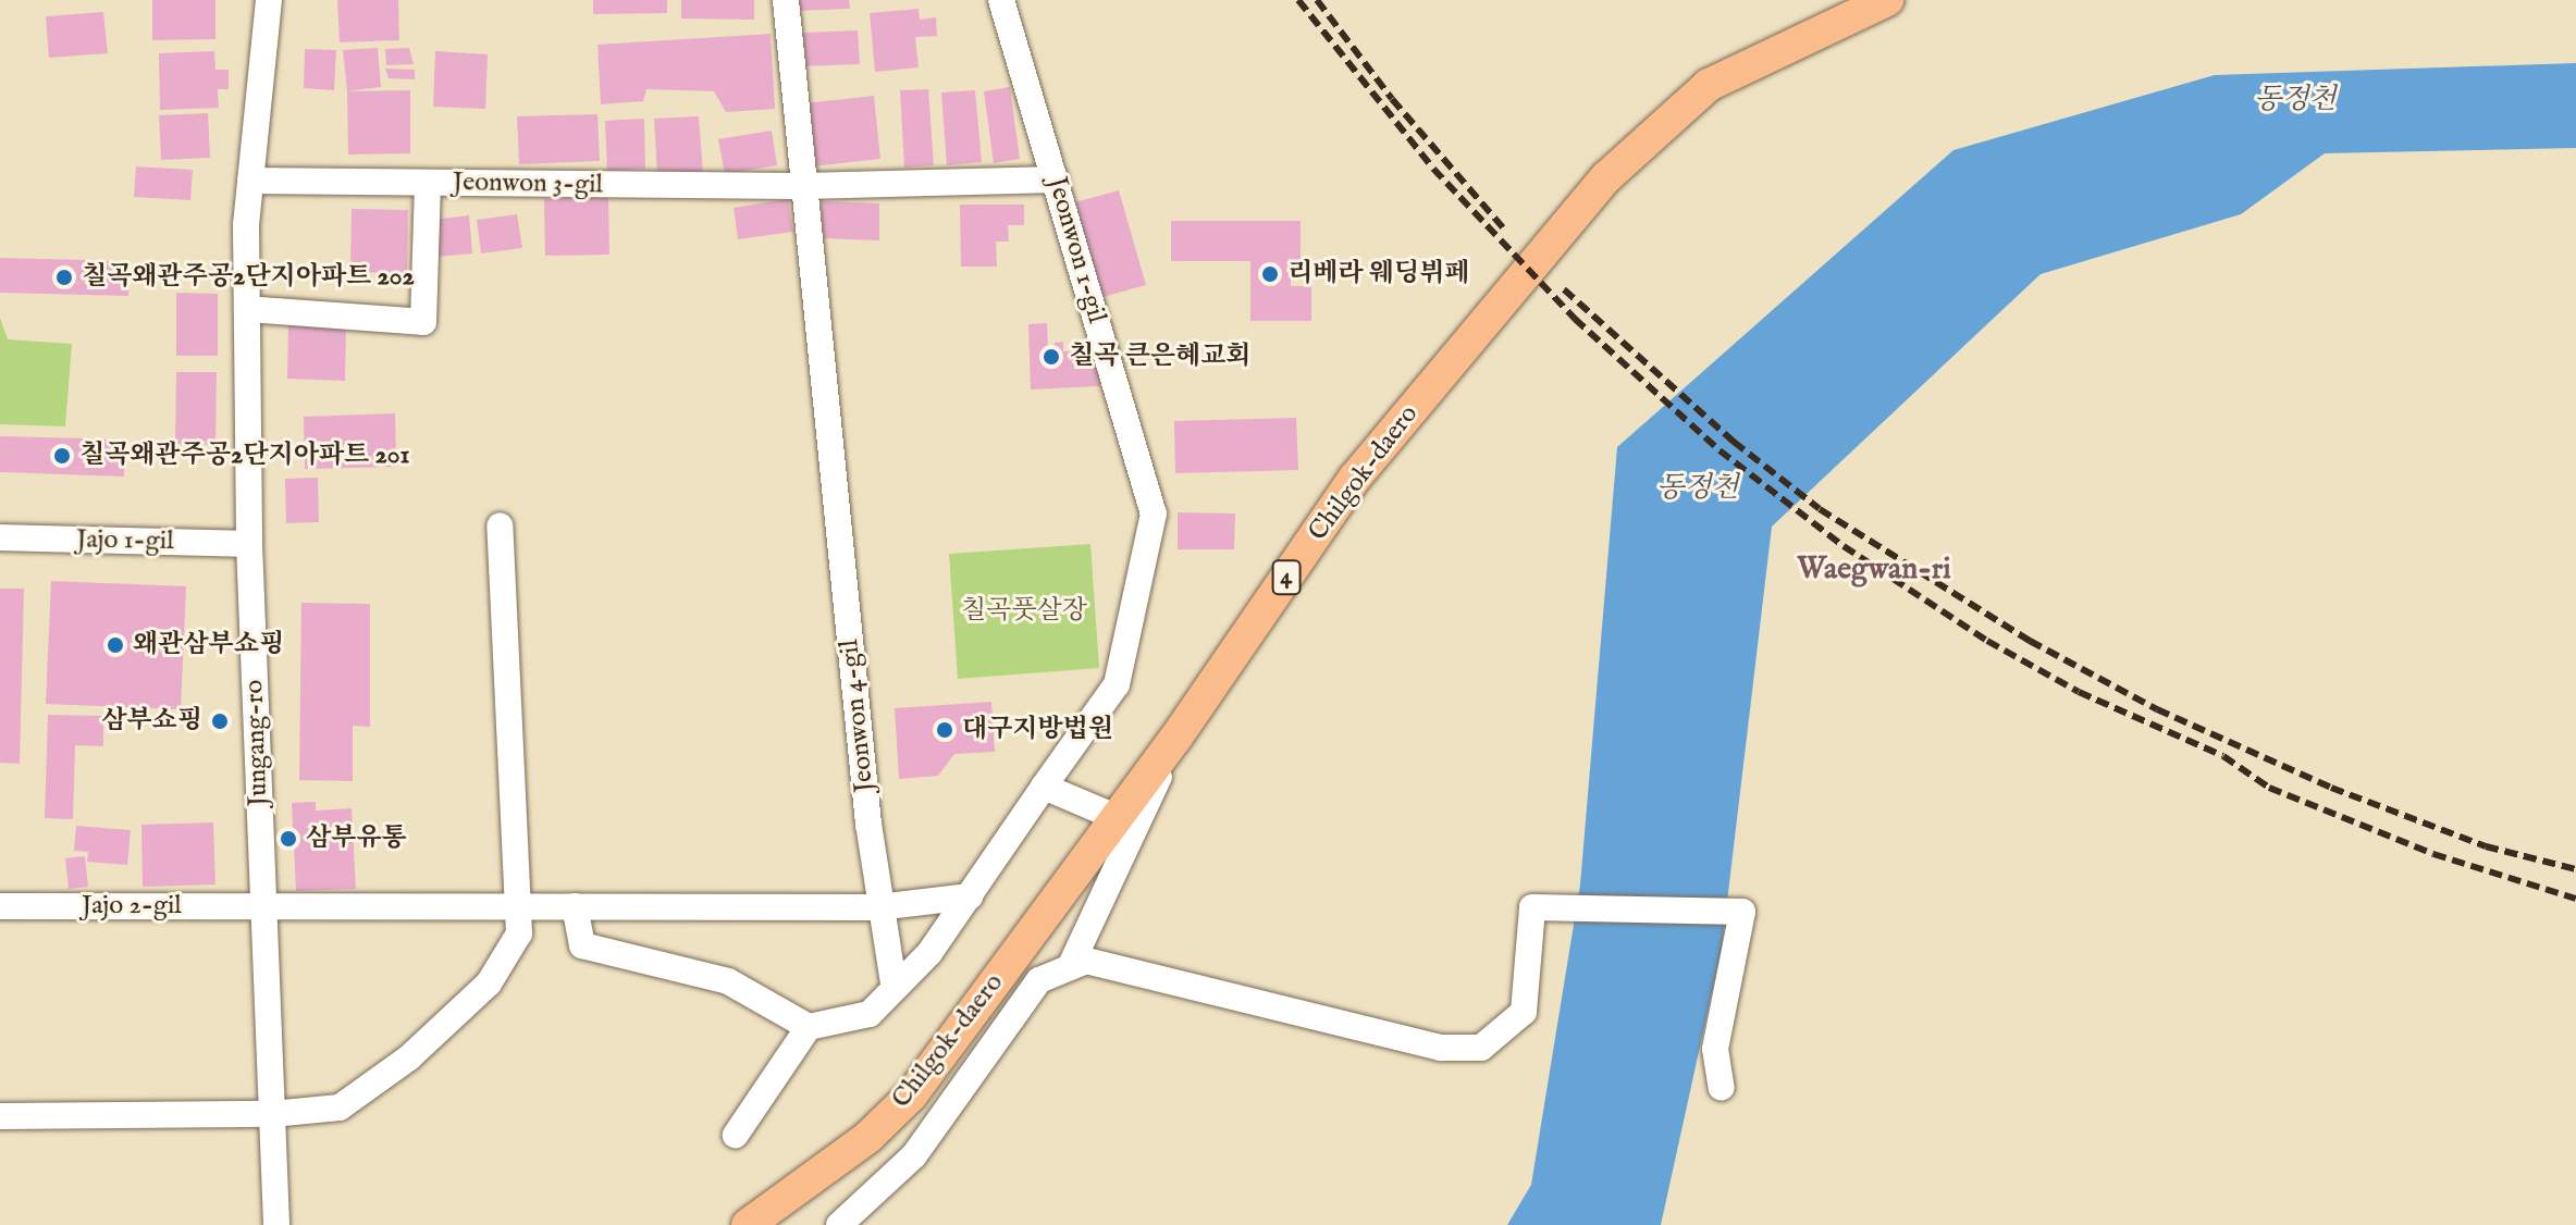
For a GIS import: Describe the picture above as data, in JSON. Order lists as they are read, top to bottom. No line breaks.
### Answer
{"streets":{"main road":["Chilgok-daero","4"],"street":["Jeonwon 3-gil","Jeonwon 1-gil","Jajo 1-gil","Jeonwon 4-gil","Jungang-ro","Jajo 2-gil"]},"crossings":[["Jeonwon 3-gil","Jeonwon 1-gil"],["Jeonwon 3-gil","Jeonwon 4-gil"],["Jeonwon 3-gil","Jungang-ro"],["Jeonwon 1-gil","Jeonwon 4-gil"],["Jajo 1-gil","Jungang-ro"],["Jungang-ro","Jajo 2-gil"]],"districts":["Waegwan-ri"],"water":["동정천"],"parks":["칠곡풋살장"],"places":["리베라 웨딩뷔페","칠곡왜관주공2단지아파트 202","칠곡 큰은혜교회","칠곡왜관주공2단지아파트 201","왜관삼부쇼핑","삼부쇼핑","대구지방법원","삼부유통"]}
